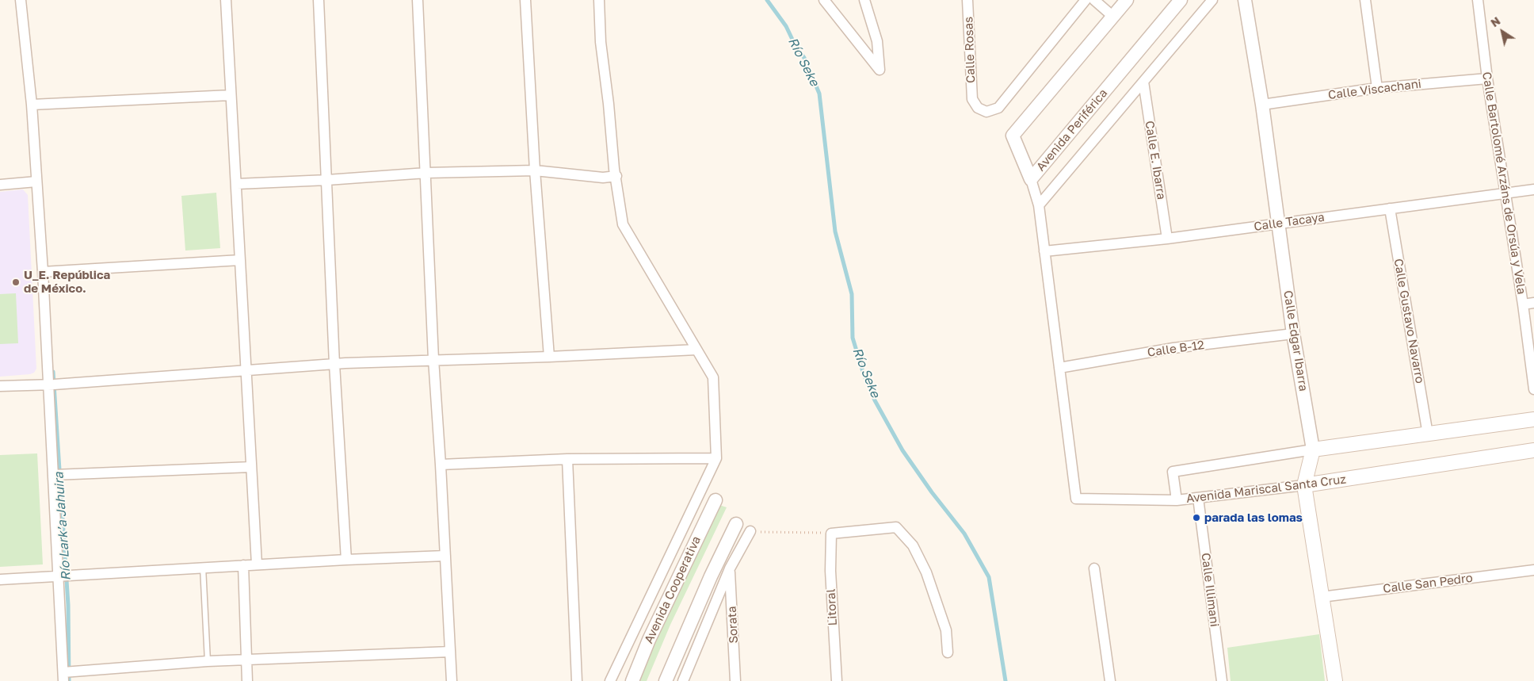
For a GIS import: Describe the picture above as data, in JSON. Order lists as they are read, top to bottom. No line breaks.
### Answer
{"streets":{"main road":["Calle Edgar Ibarra","Avenida Mariscal Santa Cruz"],"street":["Calle Rosas","Calle Viscachani","Avenida Periférica","Calle E. Ibarra","Calle Bartolomé Arzáns de Orsúa y Vela","Calle Tacaya","Calle Gustavo Navarro","Calle B-12","Calle San Pedro","Avenida Cooperativa","Calle Illimani","Litoral","Sorata"]},"crossings":[["Calle Viscachani","Calle Bartolomé Arzáns de Orsúa y Vela"],["Calle Viscachani","Calle Edgar Ibarra"],["Calle E. Ibarra","Calle Tacaya"],["Calle Bartolomé Arzáns de Orsúa y Vela","Calle Tacaya"],["Calle Tacaya","Calle Gustavo Navarro"],["Calle Tacaya","Calle Edgar Ibarra"],["Calle Gustavo Navarro","Avenida Mariscal Santa Cruz"],["Calle Edgar Ibarra","Calle B-12"],["Calle Edgar Ibarra","Avenida Mariscal Santa Cruz"],["Calle Edgar Ibarra","Calle San Pedro"],["Avenida Mariscal Santa Cruz","Calle Illimani"]],"water":["Río Seke","Río Lark’a Jahuira"],"places":["U_E. República de México.","parada las lomas"],"north":"top left"}
